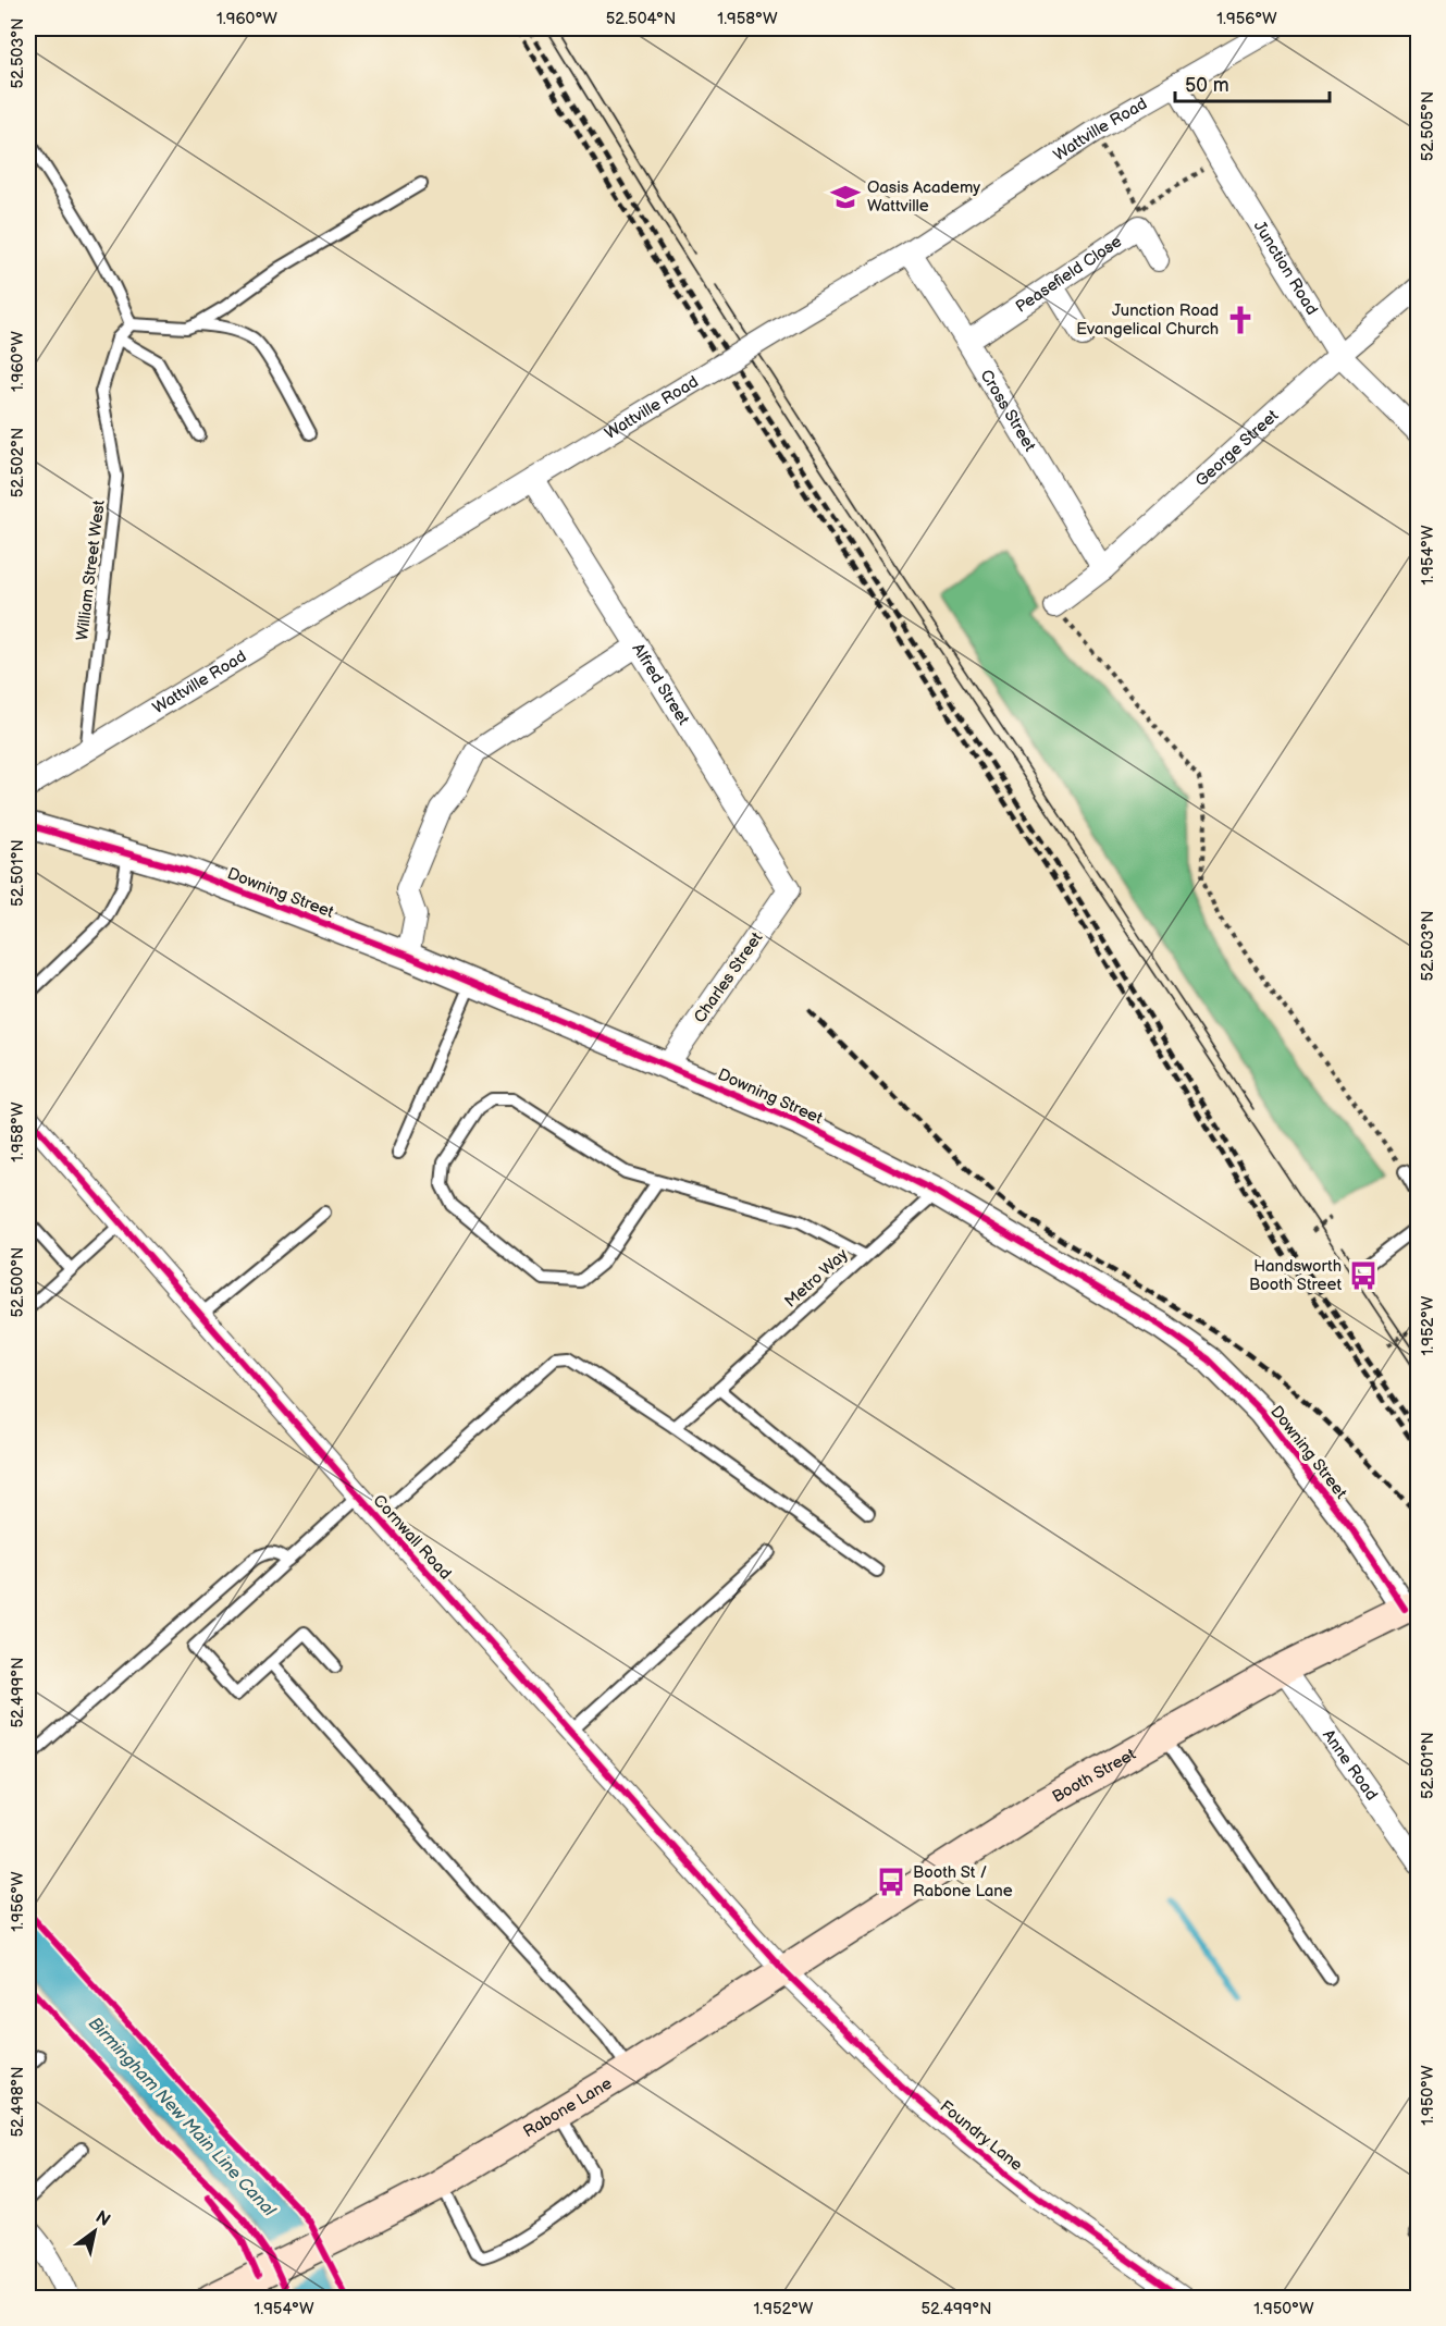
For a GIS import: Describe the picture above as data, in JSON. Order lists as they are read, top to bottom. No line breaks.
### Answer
{"streets":{"main road":["Booth Street","Rabone Lane"],"street":["Wattville Road","Junction Road","Peasefield Close","Cross Street","George Street","Alfred Street","Downing Street","Charles Street","Cornwall Road","Anne Road","Foundry Lane"],"lane":["William Street West","Metro Way"]},"crossings":[["Wattville Road","Junction Road"],["Wattville Road","Cross Street"],["Wattville Road","William Street West"],["Wattville Road","Alfred Street"],["Junction Road","George Street"],["Peasefield Close","Cross Street"],["Cross Street","George Street"],["Alfred Street","Charles Street"],["Downing Street","Charles Street"],["Downing Street","Metro Way"],["Downing Street","Booth Street"],["Cornwall Road","Booth Street"],["Cornwall Road","Rabone Lane"],["Cornwall Road","Foundry Lane"],["Anne Road","Booth Street"],["Booth Street","Rabone Lane"],["Booth Street","Foundry Lane"],["Rabone Lane","Foundry Lane"]],"water":["Birmingham New Main Line Canal"],"places":{"school or university":["Oasis Academy Wattville"],"church":["Junction Road Evangelical Church"],"bus stop":["Handsworth Booth Street","Booth St / Rabone Lane"]},"scale_bar":"50 m","north":"top right","coordinates":["1.960°W","52.504°N","1.958°W","1.956°W","52.503°N","52.505°N","52.502°N","1.954°W","52.501°N","52.500°N","1.952°W","52.499°N","1.950°W","52.498°N"]}
